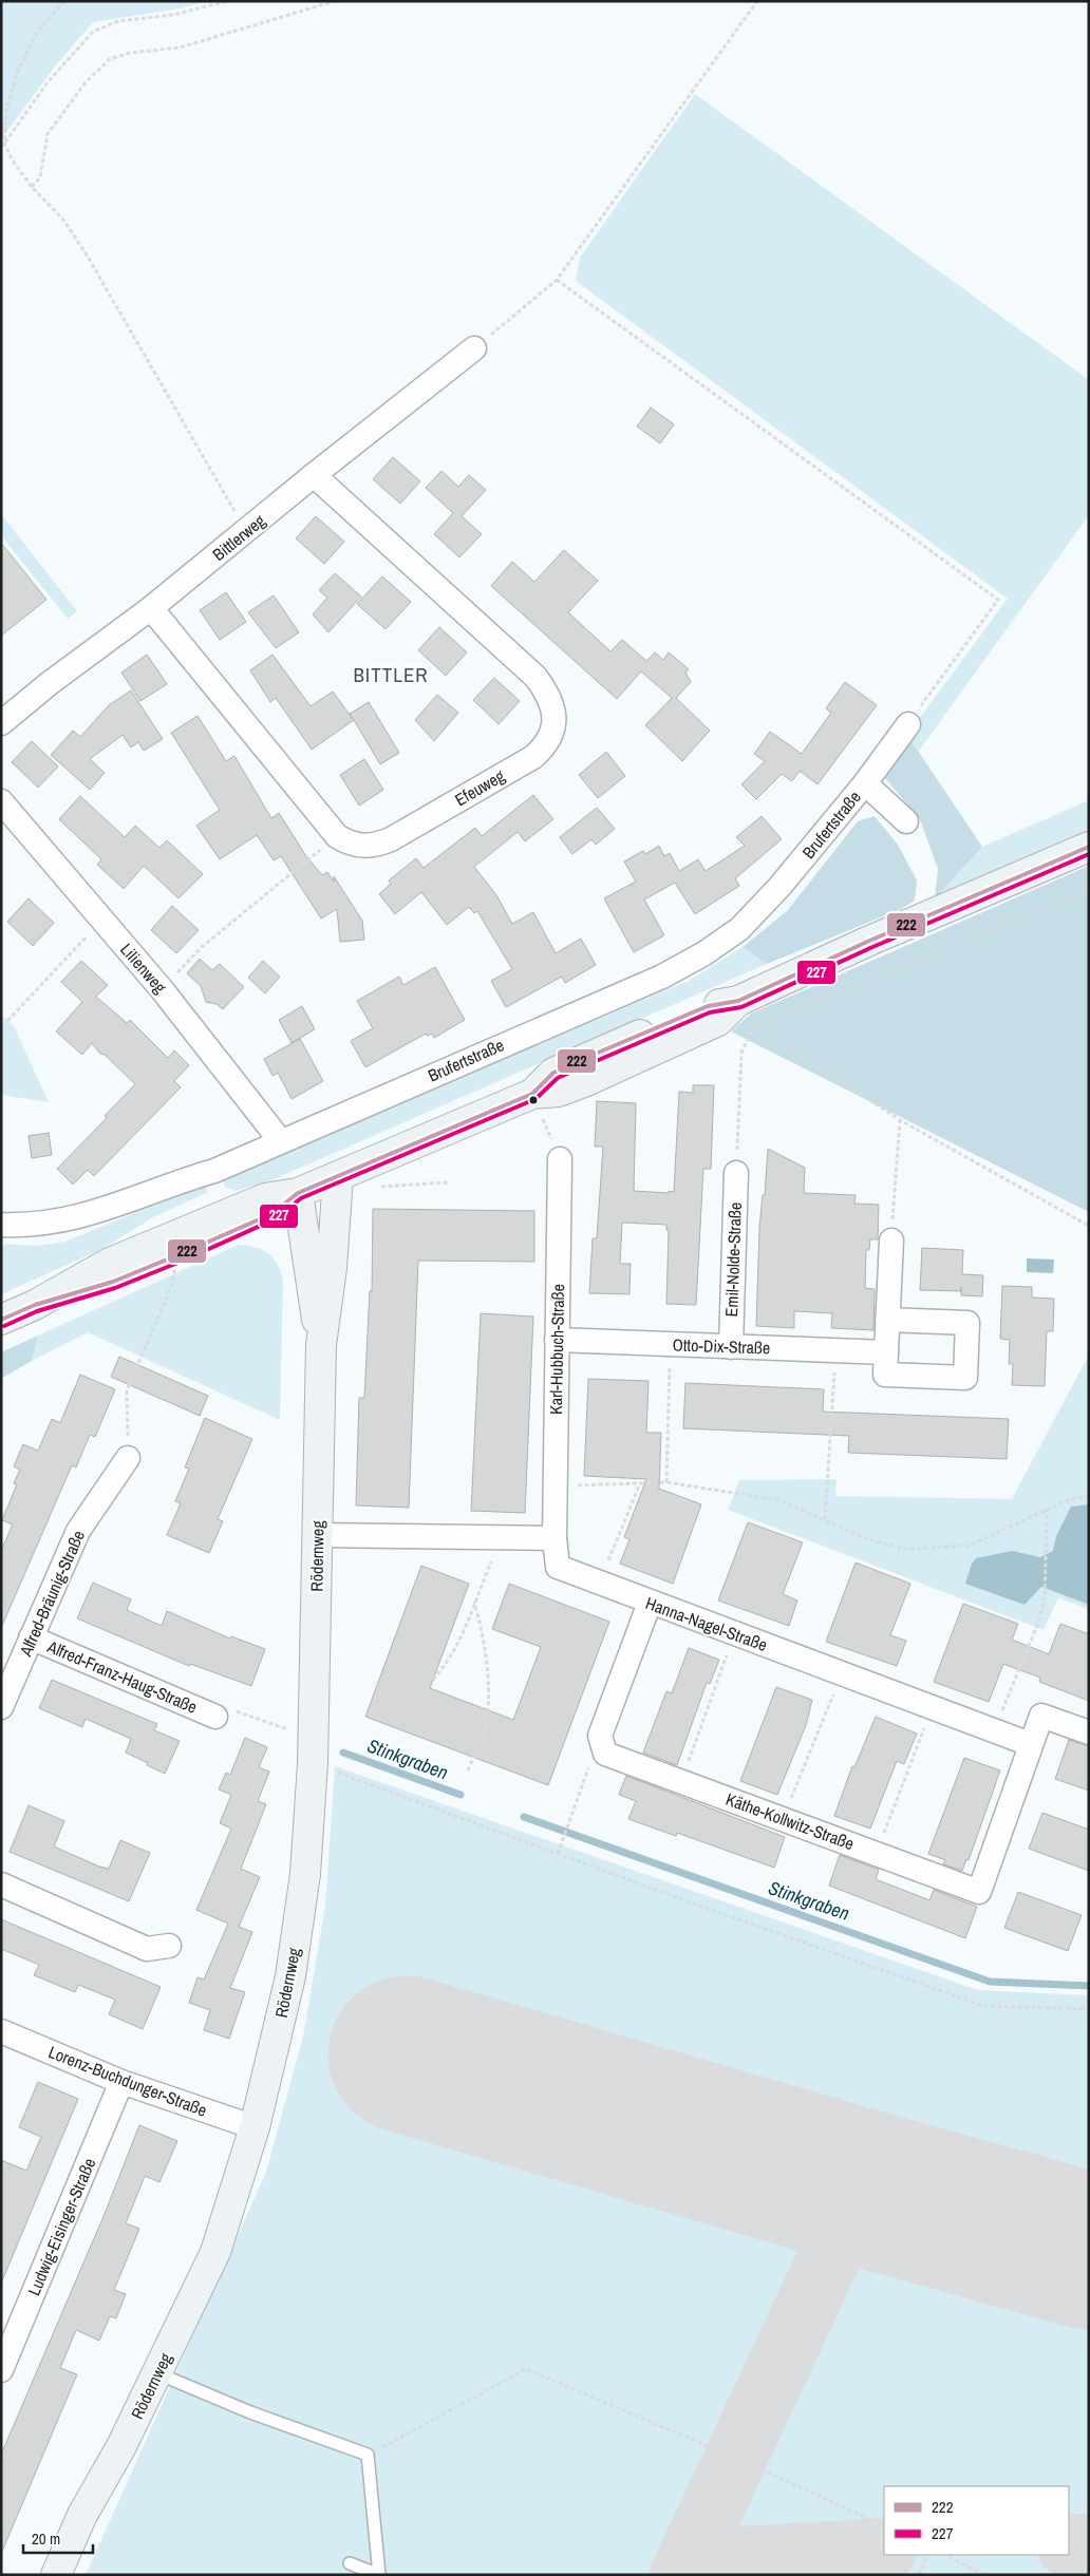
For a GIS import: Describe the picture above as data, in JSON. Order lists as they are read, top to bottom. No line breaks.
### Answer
{"streets":{"street":["Bittlerweg","Efeuweg","Brufertstraße","Lilienweg","Emil-Nolde-Straße","Otto-Dix-Straße","Karl-Hubbuch-Straße","Rödernweg","Alfred-Bräunig-Straße","Hanna-Nagel-Straße","Alfred-Franz-Haug-Straße","Käthe-Kollwitz-Straße","Lorenz-Buchdunger-Straße","Ludwig-Eisinger-Straße"]},"crossings":[["Bittlerweg","Efeuweg"],["Brufertstraße","Lilienweg"],["Emil-Nolde-Straße","Otto-Dix-Straße"],["Otto-Dix-Straße","Karl-Hubbuch-Straße"],["Karl-Hubbuch-Straße","Hanna-Nagel-Straße"],["Rödernweg","Lorenz-Buchdunger-Straße"],["Alfred-Bräunig-Straße","Alfred-Franz-Haug-Straße"],["Hanna-Nagel-Straße","Käthe-Kollwitz-Straße"],["Lorenz-Buchdunger-Straße","Ludwig-Eisinger-Straße"]],"districts":["BITTLER"],"water":["Stinkgraben"],"lines":["transit line 222","transit line 227"],"legend":["222","227"],"scale_bar":"20 m"}
